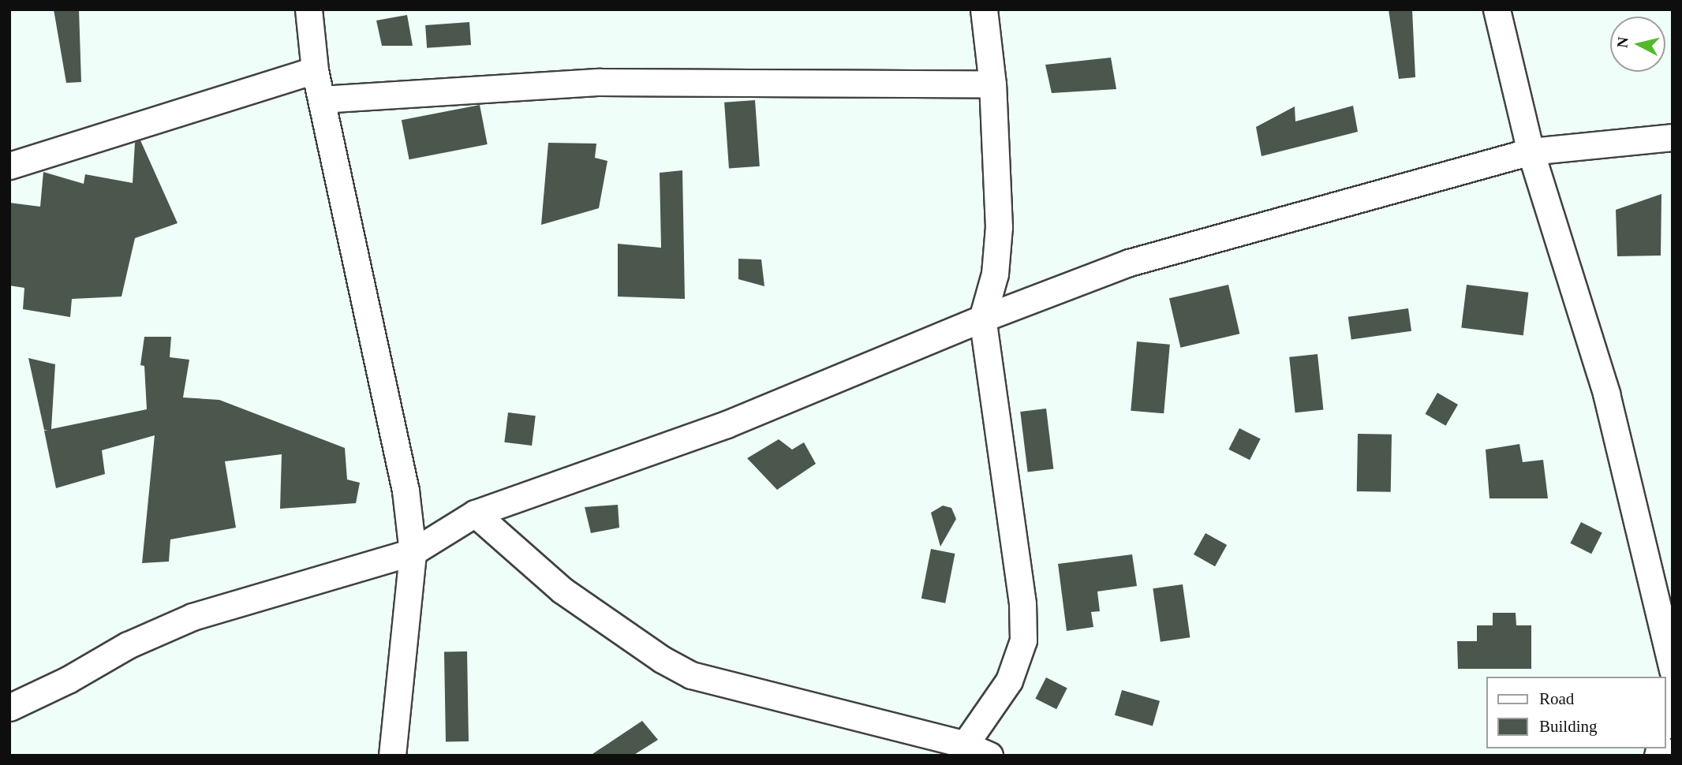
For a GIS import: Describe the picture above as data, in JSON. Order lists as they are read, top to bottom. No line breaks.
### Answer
{"legend":["Road","Building"],"north":"left"}
